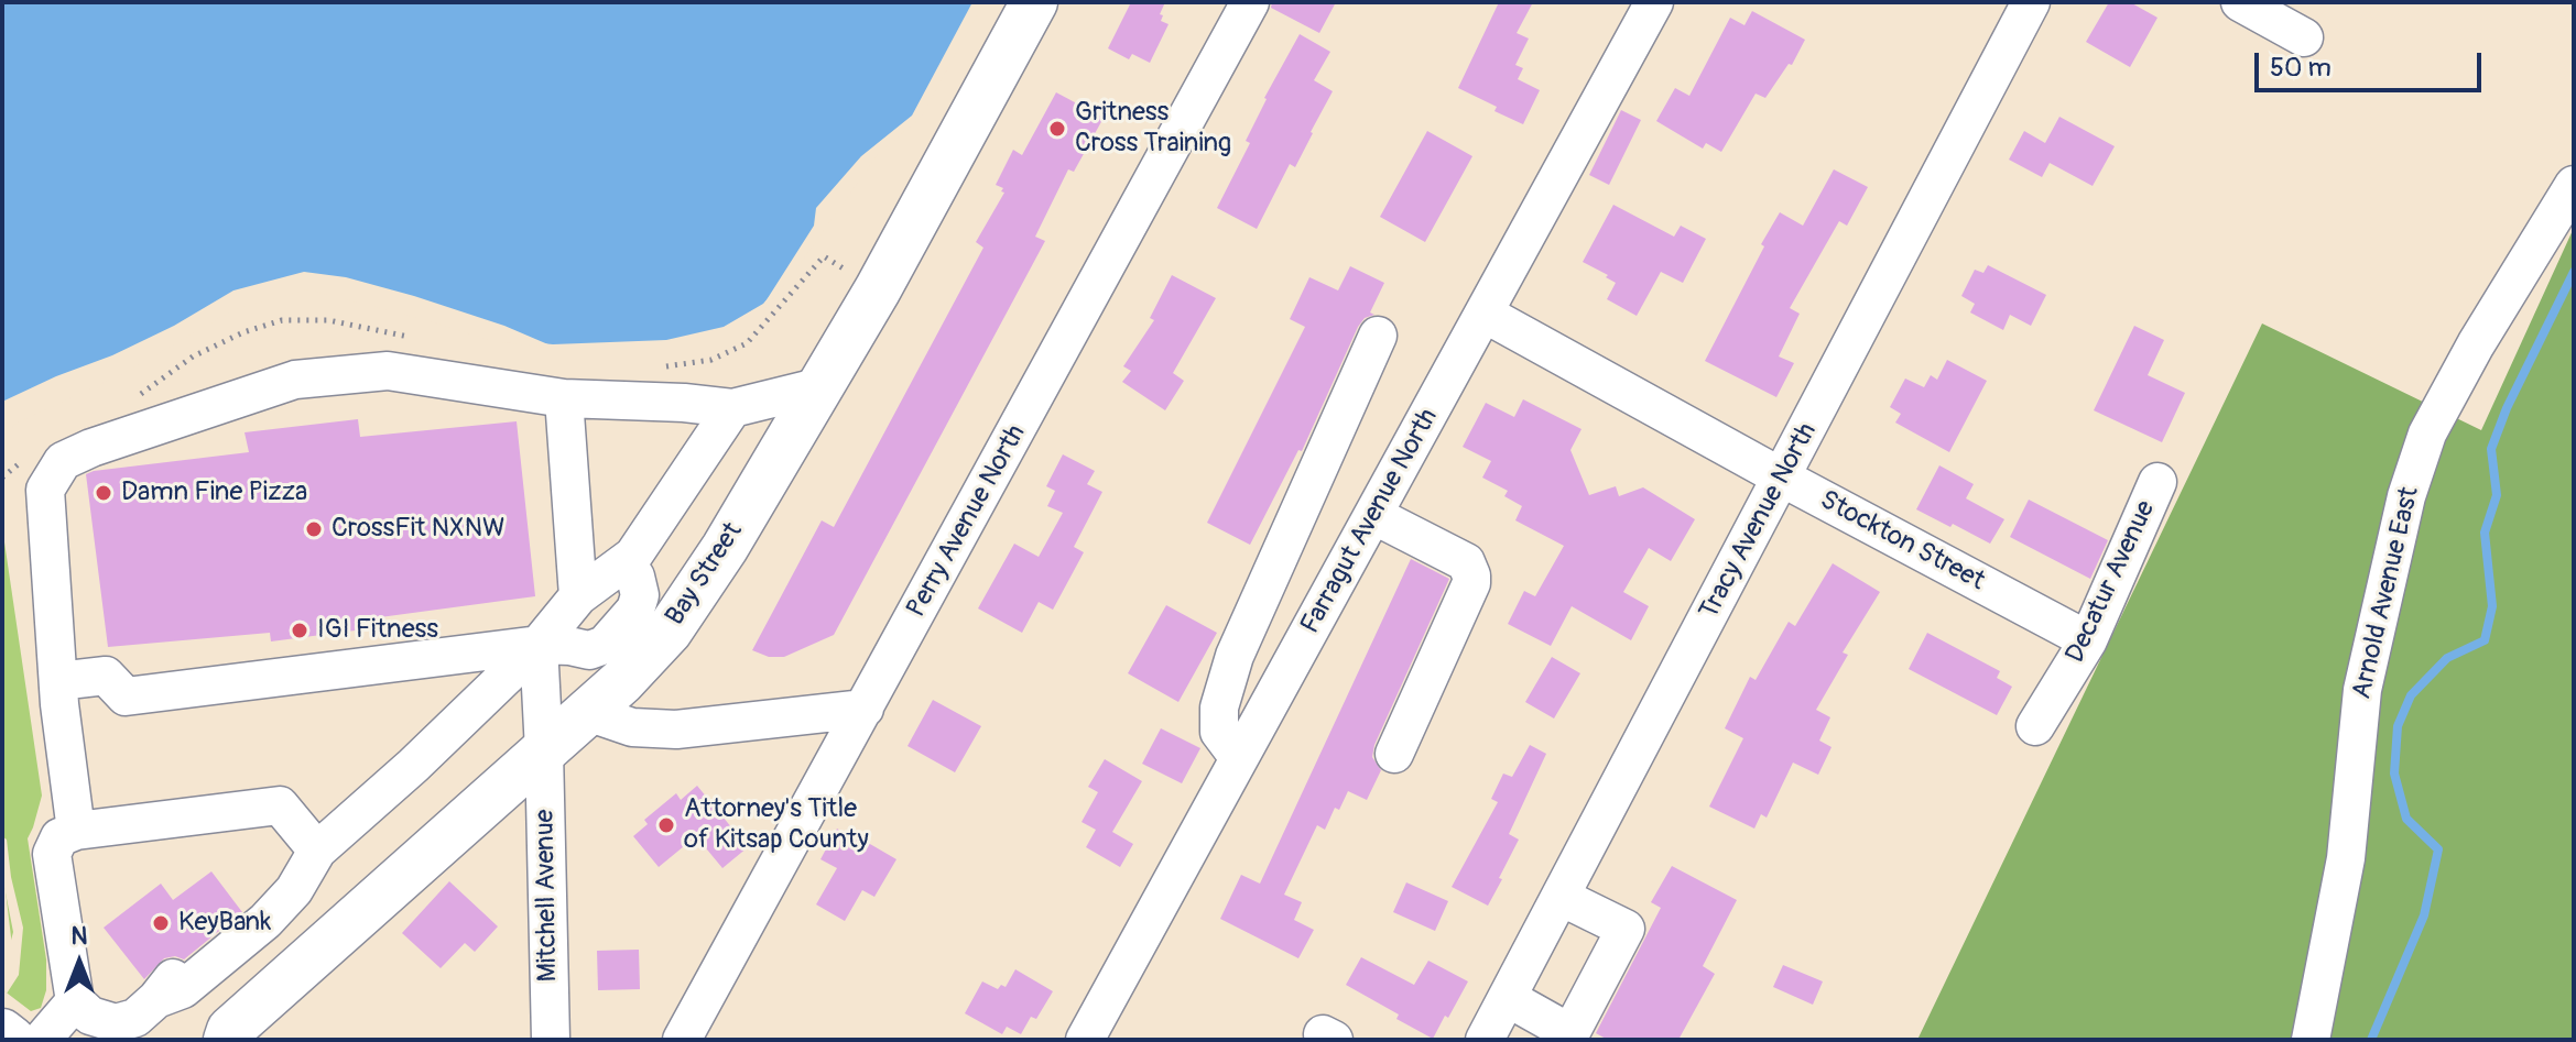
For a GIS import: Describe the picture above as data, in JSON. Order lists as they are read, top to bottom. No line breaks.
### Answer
{"streets":{"main road":["Bay Street"],"street":["Perry Avenue North","Farragut Avenue North","Tracy Avenue North","Stockton Street","Decatur Avenue","Arnold Avenue East","Mitchell Avenue"]},"crossings":[["Farragut Avenue North","Stockton Street"],["Tracy Avenue North","Stockton Street"],["Stockton Street","Decatur Avenue"],["Bay Street","Mitchell Avenue"]],"places":["Gritness Cross Training","Damn Fine Pizza","CrossFit NXNW","IGI Fitness","Attorney's Title of Kitsap County","KeyBank"],"scale_bar":"50 m","north":"top"}
